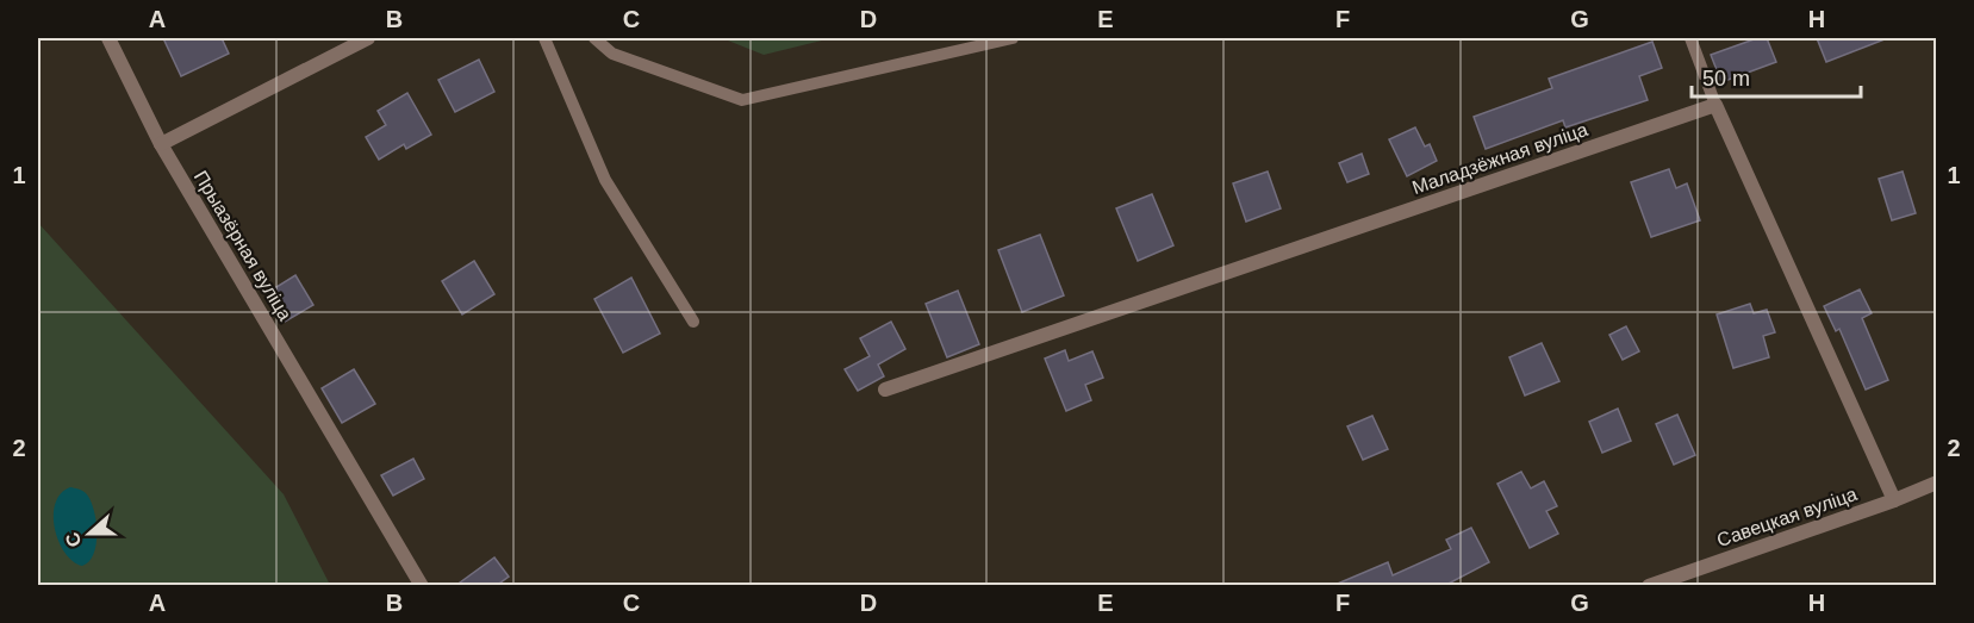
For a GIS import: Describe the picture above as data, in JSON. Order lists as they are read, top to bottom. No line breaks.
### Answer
{"streets":{"street":["Маладзёжная вуліца","Прыазёрная вуліца","Савецкая вуліца"]},"scale_bar":"50 m","north":"left","grid":{"columns":["A","B","C","D","E","F","G","H"],"rows":["1","2"]}}
